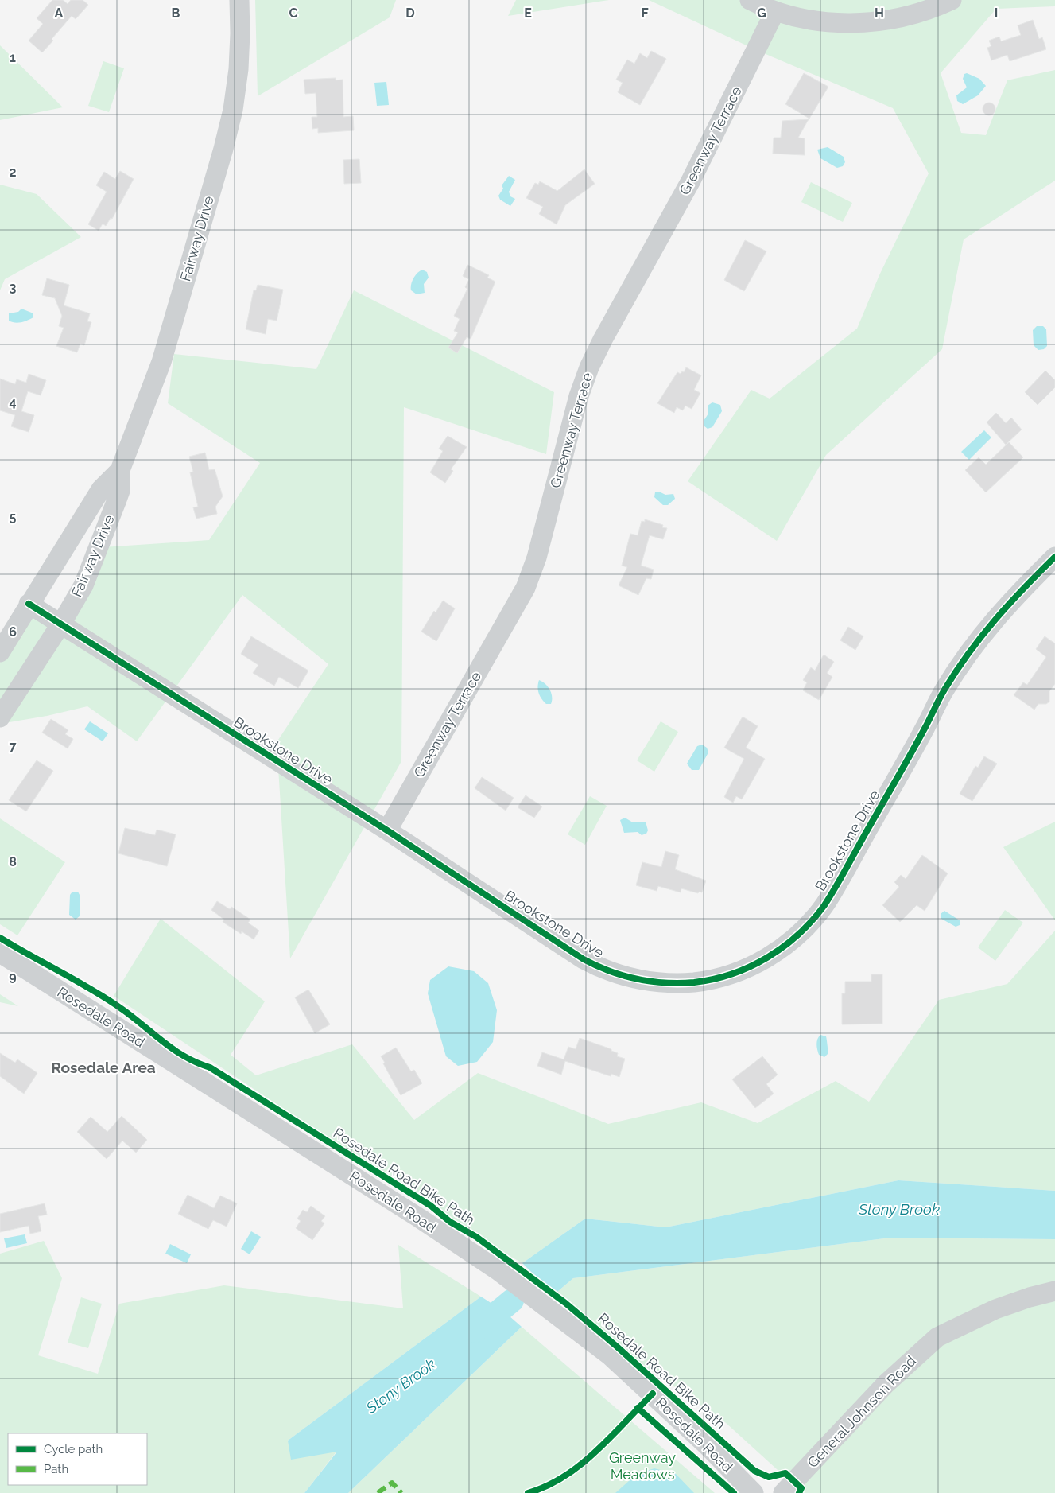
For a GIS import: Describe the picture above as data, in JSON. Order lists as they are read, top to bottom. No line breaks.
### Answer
{"streets":{"street":["Greenway Terrace","Fairway Drive","Brookstone Drive","Rosedale Road","General Johnson Road"],"cycle path":["Rosedale Road Bike Path"]},"crossings":[["Greenway Terrace","Brookstone Drive"],["Fairway Drive","Brookstone Drive"]],"districts":["Rosedale Area"],"water":["Stony Brook"],"parks":["Greenway Meadows"],"legend":["Cycle path","Path"],"grid":{"columns":["A","B","C","D","E","F","G","H","I"],"rows":["1","2","3","4","5","6","7","8","9"]}}
